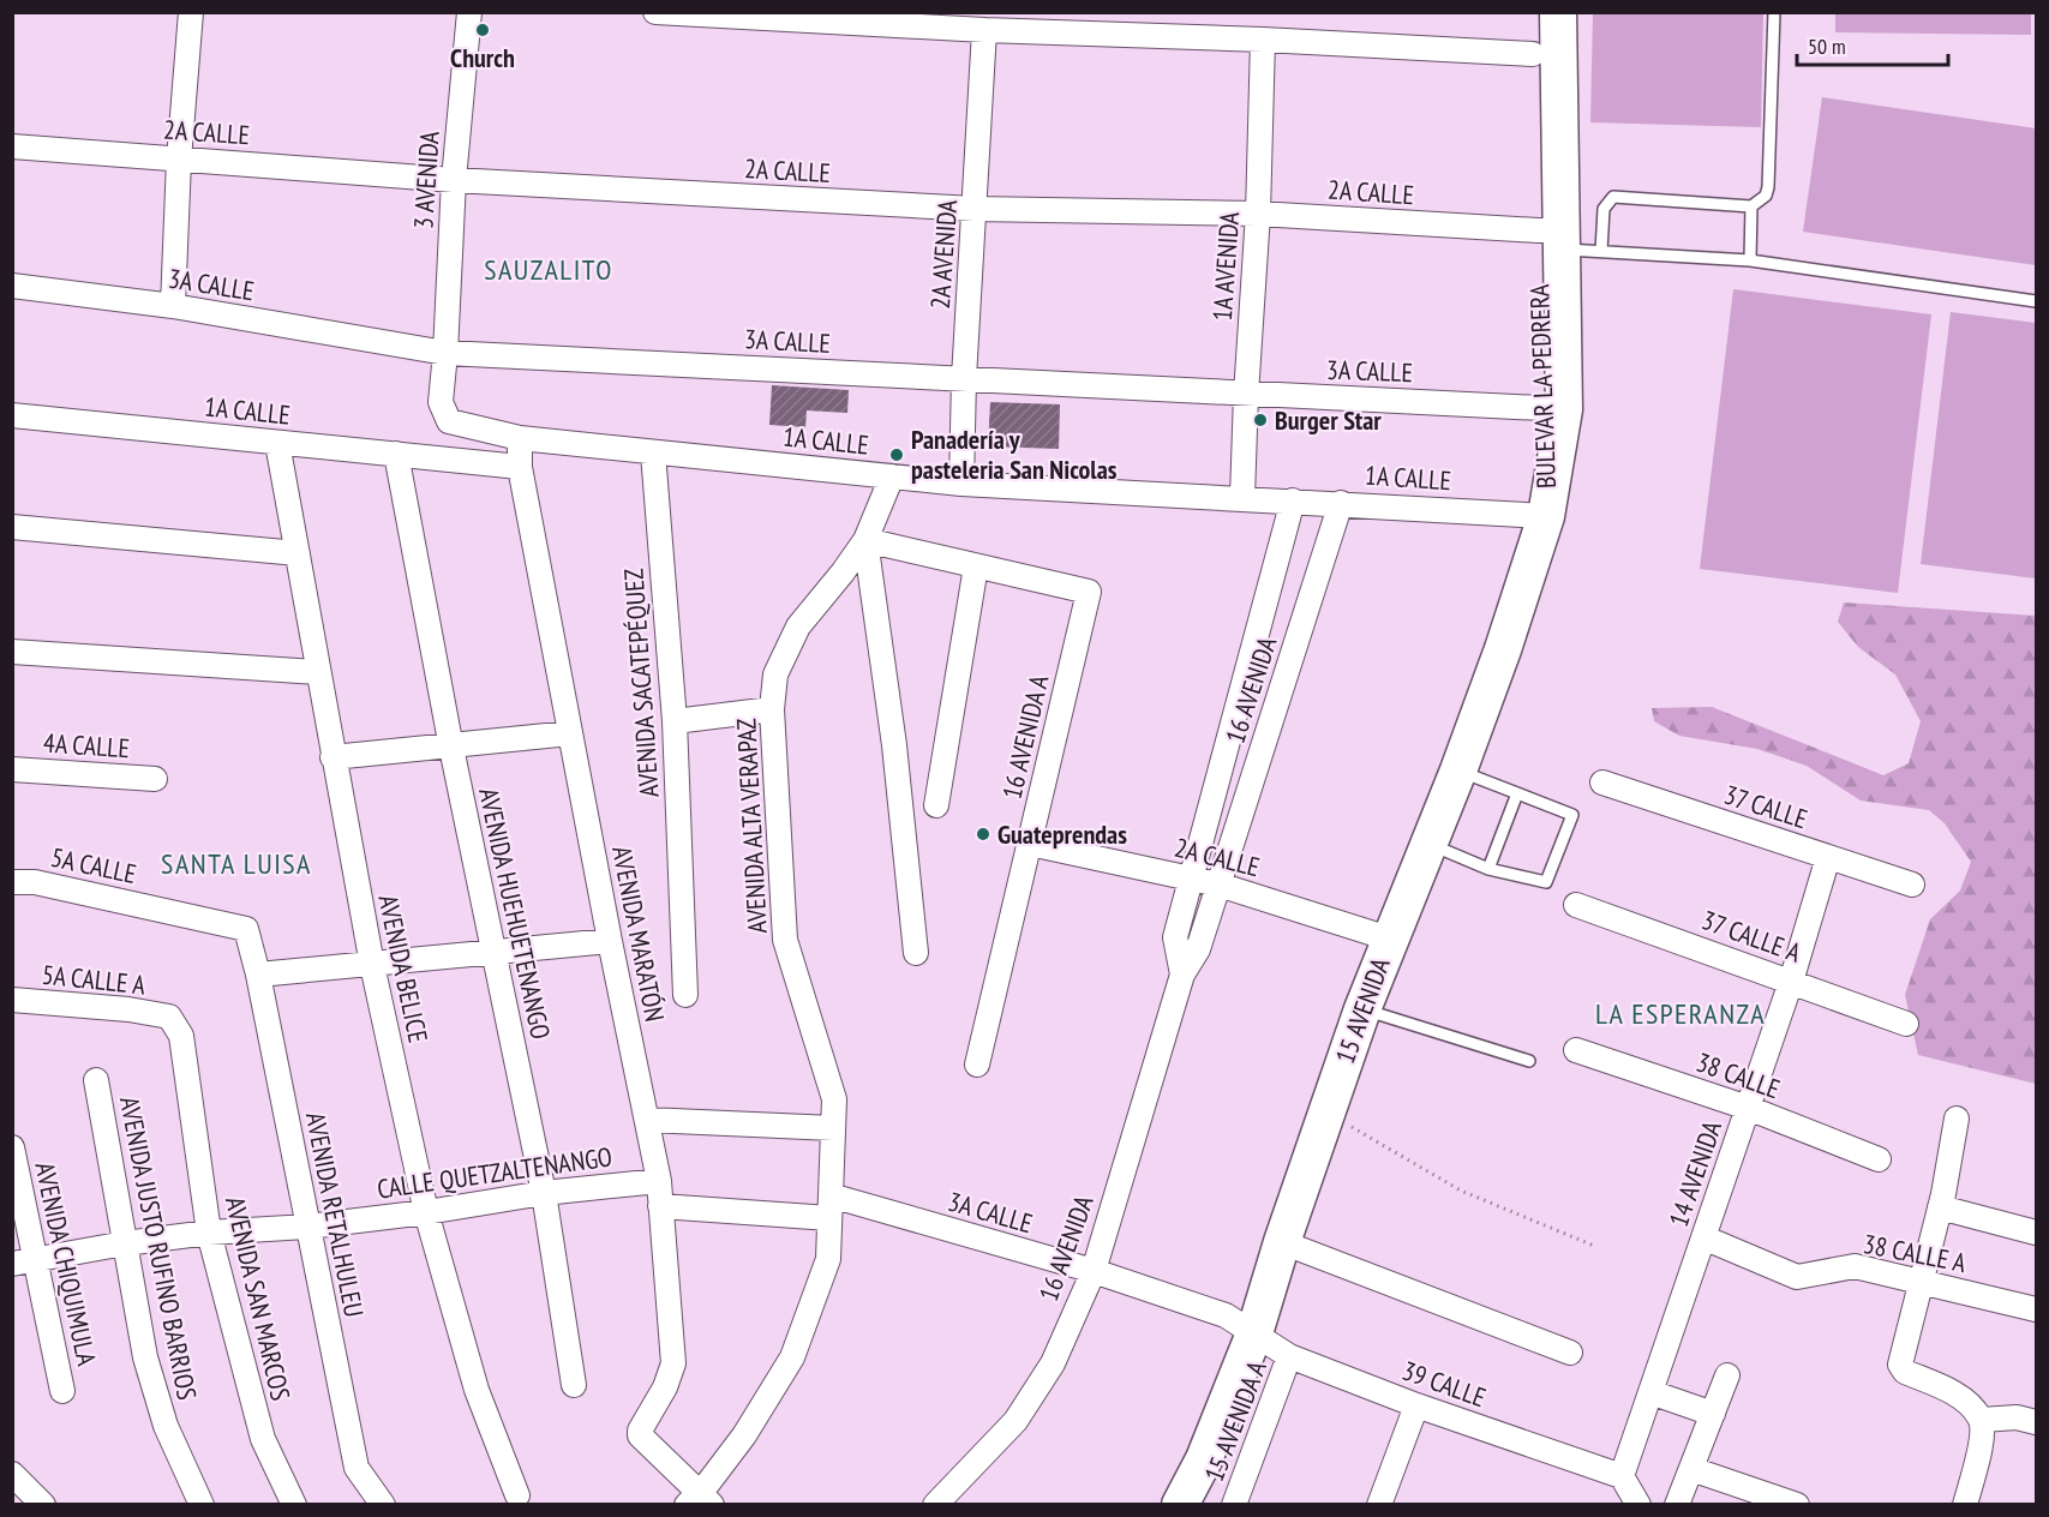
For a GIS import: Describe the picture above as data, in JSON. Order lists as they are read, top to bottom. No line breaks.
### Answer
{"streets":{"main road":["BULEVAR LA PEDRERA","15 AVENIDA"],"street":["2A CALLE","3 AVENIDA","2A AVENIDA","1A AVENIDA","3A CALLE","1A CALLE","AVENIDA SACATEPÉQUEZ","16 AVENIDA","16 AVENIDA A","4A CALLE","37 CALLE","AVENIDA ALTA VERAPAZ","5A CALLE","AVENIDA HUEHUETENANGO","AVENIDA MARATÓN","37 CALLE A","AVENIDA BELICE","5A CALLE A","38 CALLE","CALLE QUETZALTENANGO","14 AVENIDA","AVENIDA RETALHULEU","AVENIDA JUSTO RUFINO BARRIOS","38 CALLE A","AVENIDA CHIQUIMULA","AVENIDA SAN MARCOS","39 CALLE","15 AVENIDA A"]},"crossings":[["2A CALLE","3 AVENIDA"],["2A CALLE","2A AVENIDA"],["2A CALLE","1A AVENIDA"],["2A CALLE","BULEVAR LA PEDRERA"],["2A CALLE","16 AVENIDA"],["2A CALLE","16 AVENIDA A"],["2A CALLE","15 AVENIDA"],["3 AVENIDA","3A CALLE"],["3 AVENIDA","1A CALLE"],["2A AVENIDA","3A CALLE"],["2A AVENIDA","1A CALLE"],["1A AVENIDA","3A CALLE"],["1A AVENIDA","1A CALLE"],["3A CALLE","BULEVAR LA PEDRERA"],["3A CALLE","16 AVENIDA"],["3A CALLE","AVENIDA ALTA VERAPAZ"],["3A CALLE","15 AVENIDA"],["3A CALLE","39 CALLE"],["BULEVAR LA PEDRERA","1A CALLE"],["BULEVAR LA PEDRERA","15 AVENIDA"],["1A CALLE","AVENIDA SACATEPÉQUEZ"],["1A CALLE","16 AVENIDA"],["1A CALLE","AVENIDA ALTA VERAPAZ"],["1A CALLE","AVENIDA HUEHUETENANGO"],["1A CALLE","AVENIDA MARATÓN"],["1A CALLE","AVENIDA BELICE"],["1A CALLE","15 AVENIDA"],["37 CALLE","14 AVENIDA"],["AVENIDA ALTA VERAPAZ","AVENIDA MARATÓN"],["5A CALLE","AVENIDA RETALHULEU"],["AVENIDA HUEHUETENANGO","CALLE QUETZALTENANGO"],["AVENIDA MARATÓN","CALLE QUETZALTENANGO"],["37 CALLE A","14 AVENIDA"],["AVENIDA BELICE","CALLE QUETZALTENANGO"],["5A CALLE A","AVENIDA SAN MARCOS"],["15 AVENIDA","39 CALLE"],["38 CALLE","14 AVENIDA"],["CALLE QUETZALTENANGO","AVENIDA RETALHULEU"],["CALLE QUETZALTENANGO","AVENIDA JUSTO RUFINO BARRIOS"],["CALLE QUETZALTENANGO","AVENIDA CHIQUIMULA"],["CALLE QUETZALTENANGO","AVENIDA SAN MARCOS"],["14 AVENIDA","38 CALLE A"],["14 AVENIDA","39 CALLE"],["39 CALLE","15 AVENIDA A"]],"districts":["SAUZALITO","SANTA LUISA","LA ESPERANZA"],"places":["Church","Burger Star","Panadería y pasteleria San Nicolas","Guateprendas"],"scale_bar":"50 m"}
